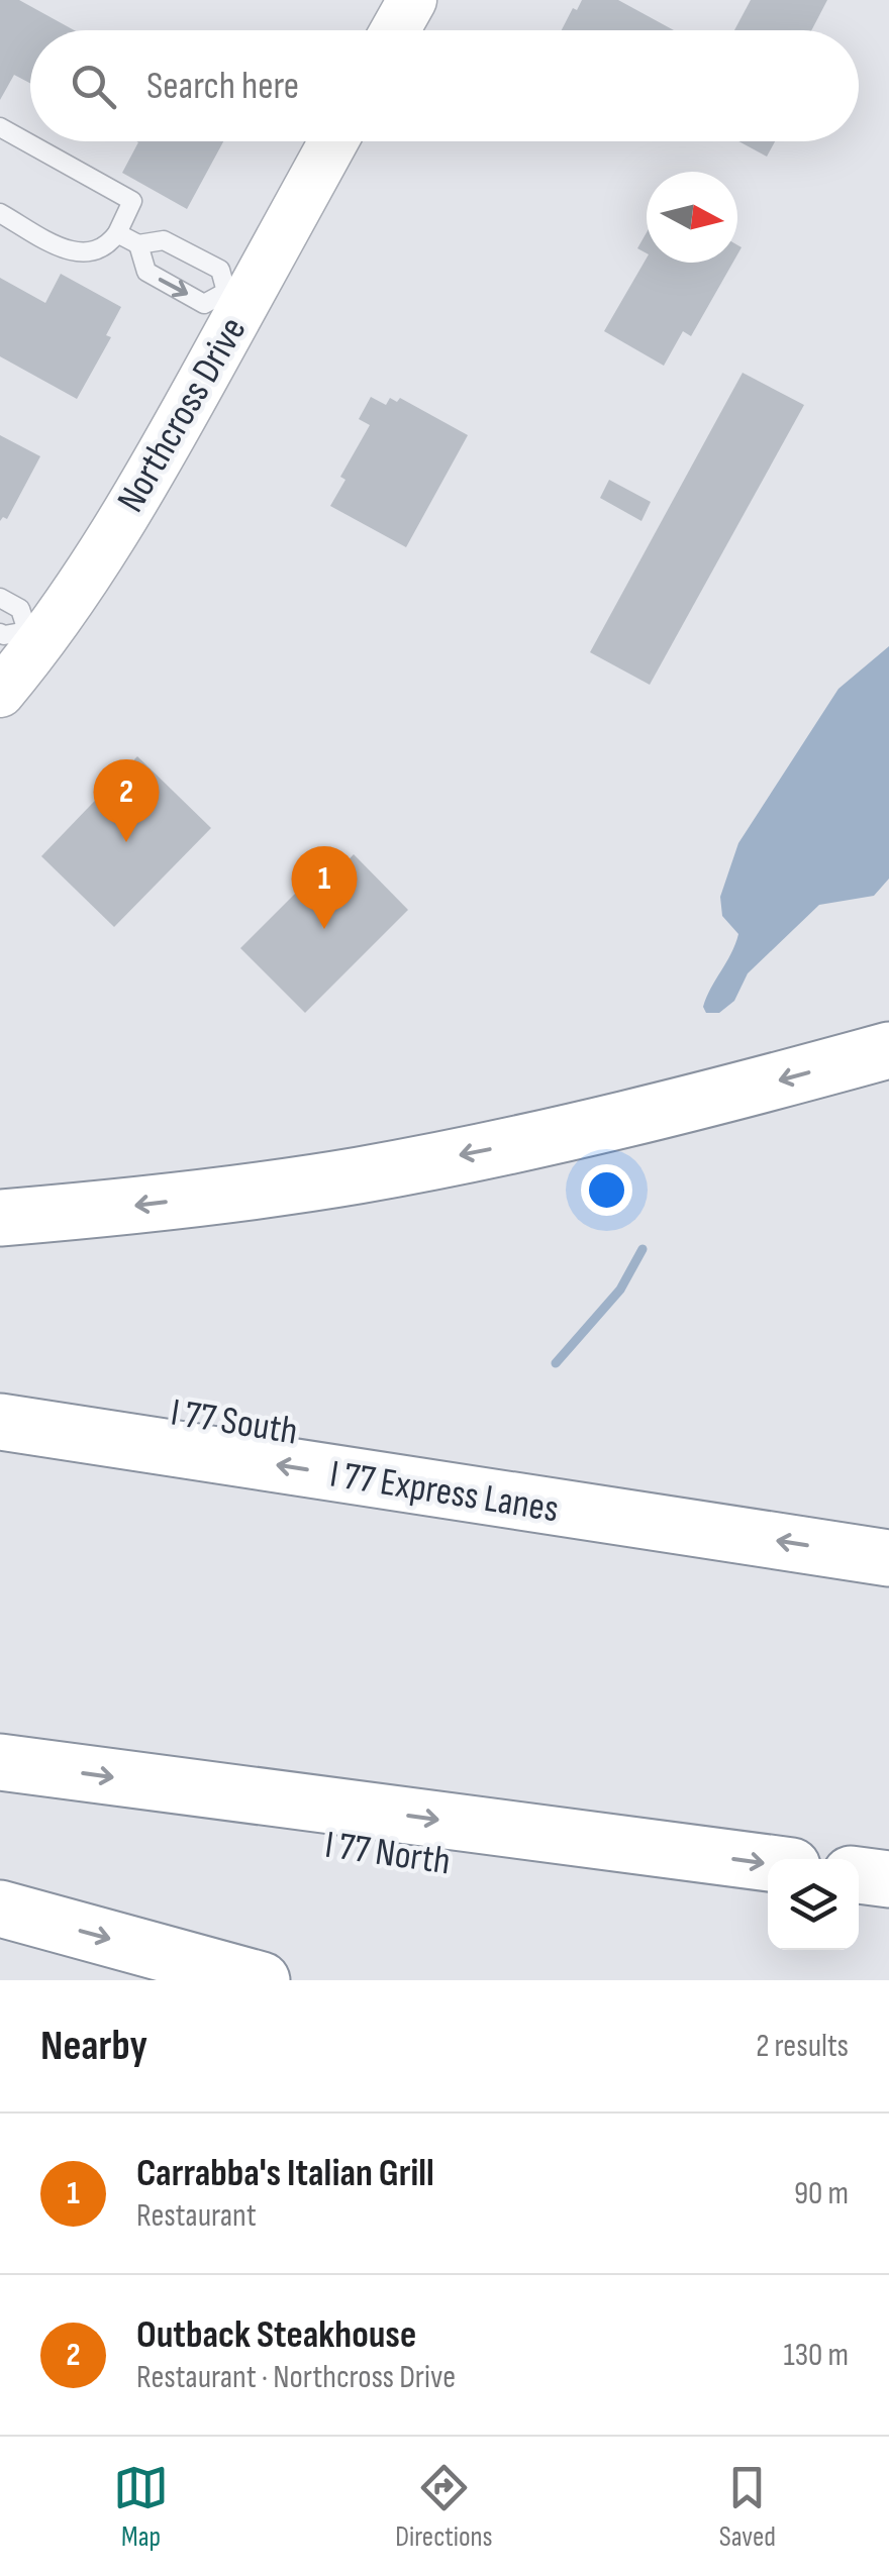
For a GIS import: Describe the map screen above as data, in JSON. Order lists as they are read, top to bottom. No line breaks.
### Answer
{"streets":{"highway":["I 77 South","I 77 Express Lanes","I 77 North"],"street":["Northcross Drive"]},"north":"right","page":{"search":"Search here","pins":["2","1"],"heading":["Nearby","2 results"],"list":[{"mark":"1","name":"Carrabba's Italian Grill","note":"Restaurant","value":"90 m"},{"mark":"2","name":"Outback Steakhouse","note":"Restaurant · Northcross Drive","value":"130 m"}],"nav":["Map","Directions","Saved"]}}
